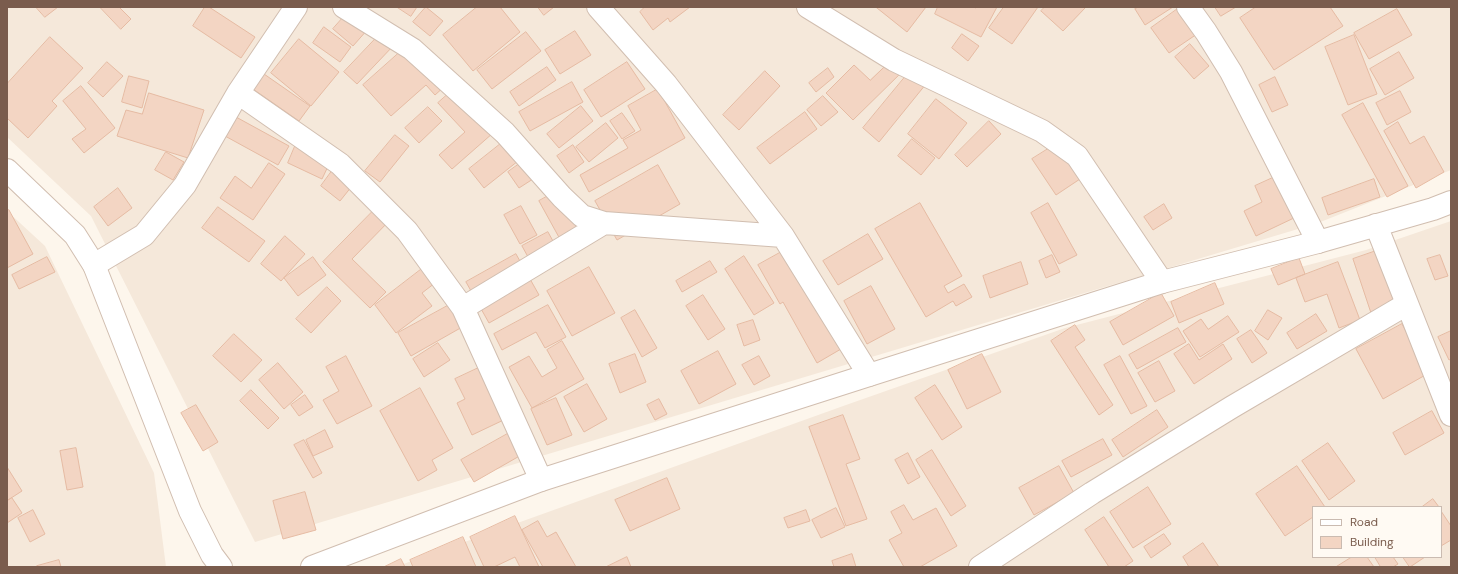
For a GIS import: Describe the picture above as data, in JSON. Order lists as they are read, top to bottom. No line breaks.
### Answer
{"legend":["Road","Building"]}
